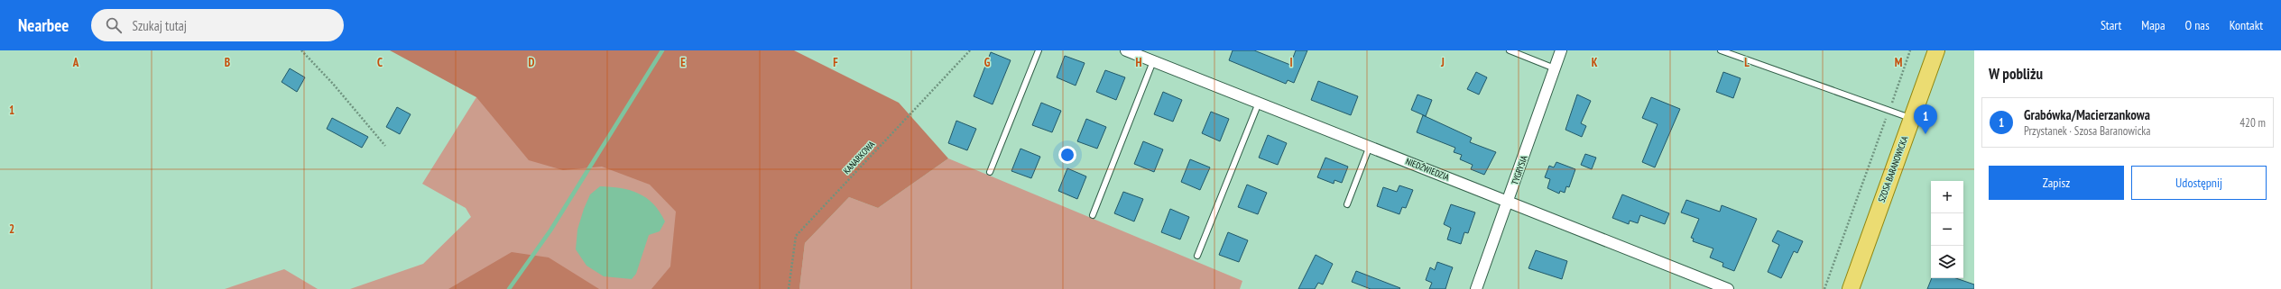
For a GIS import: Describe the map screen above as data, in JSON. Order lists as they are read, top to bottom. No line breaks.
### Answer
{"streets":{"main road":["SZOSA BARANOWICKA"],"street":["NIEDŹWIEDZIA","TYGRYSIA"],"path":["KANARKOWA"]},"crossings":[["NIEDŹWIEDZIA","TYGRYSIA"]],"page":{"header":"Nearbee","search":"Szukaj tutaj","nav":["Start","Mapa","O nas","Kontakt"],"heading":"W pobliżu","list":[{"mark":"1","name":"Grabówka/Macierzankowa","note":"Przystanek · Szosa Baranowicka","value":"420 m"}],"pins":"1","buttons":["Zapisz","Udostępnij"],"map_buttons":["+","−"]},"grid":{"columns":["A","B","C","D","E","F","G","H","I","J","K","L","M"],"rows":["1","2"]}}
